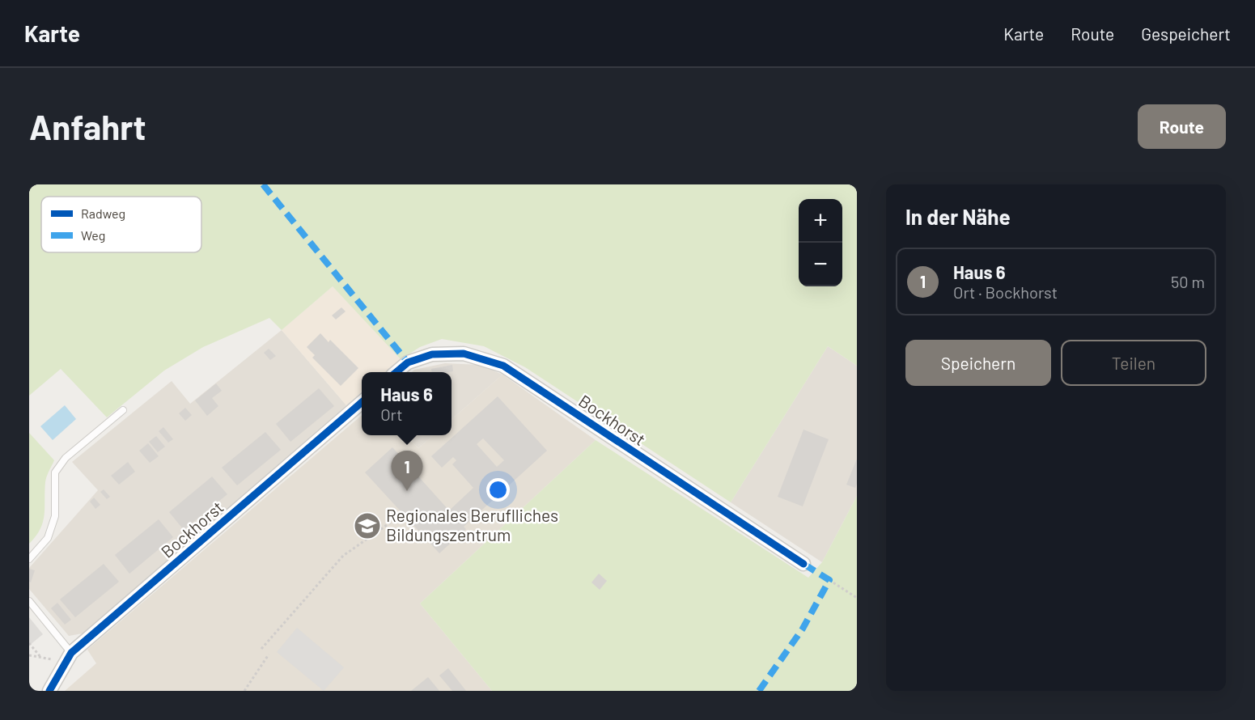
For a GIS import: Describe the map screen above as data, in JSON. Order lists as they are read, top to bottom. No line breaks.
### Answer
{"streets":{"street":["Bockhorst"]},"places":{"school or university":["Regionales Beruflliches Bildungszentrum"]},"legend":["Radweg","Weg"],"page":{"header":"Karte","nav":["Karte","Route","Gespeichert"],"buttons":["Route",["Speichern","Teilen"]],"title":"Anfahrt","heading":"In der Nähe","map_buttons":["+","−"],"list":[{"mark":"1","name":"Haus 6","note":"Ort · Bockhorst","value":"50 m"}],"popup":["Haus 6","Ort"],"pins":"1"}}
